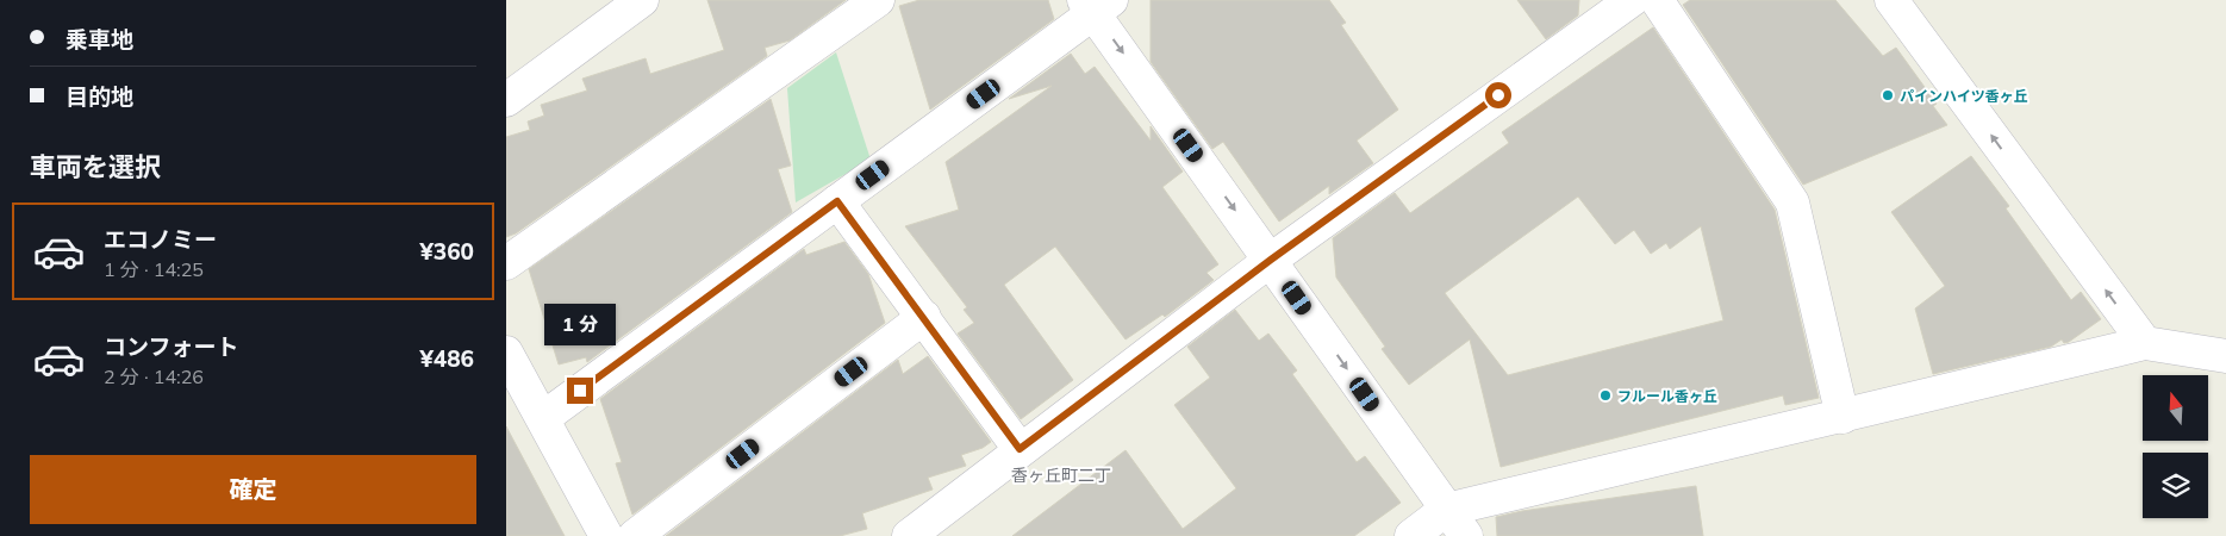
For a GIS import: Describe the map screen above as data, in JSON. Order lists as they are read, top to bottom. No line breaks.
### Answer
{"districts":["香ヶ丘町二丁"],"places":["パインハイツ香ヶ丘","フルール香ヶ丘"],"north":"top","page":{"banner":["乗車地","目的地"],"heading":"車両を選択","list":[{"name":"エコノミー","note":"1 分 · 14:25","value":"¥360"},{"name":"コンフォート","note":"2 分 · 14:26","value":"¥486"}],"bubble":"1 分","buttons":"確定"}}
